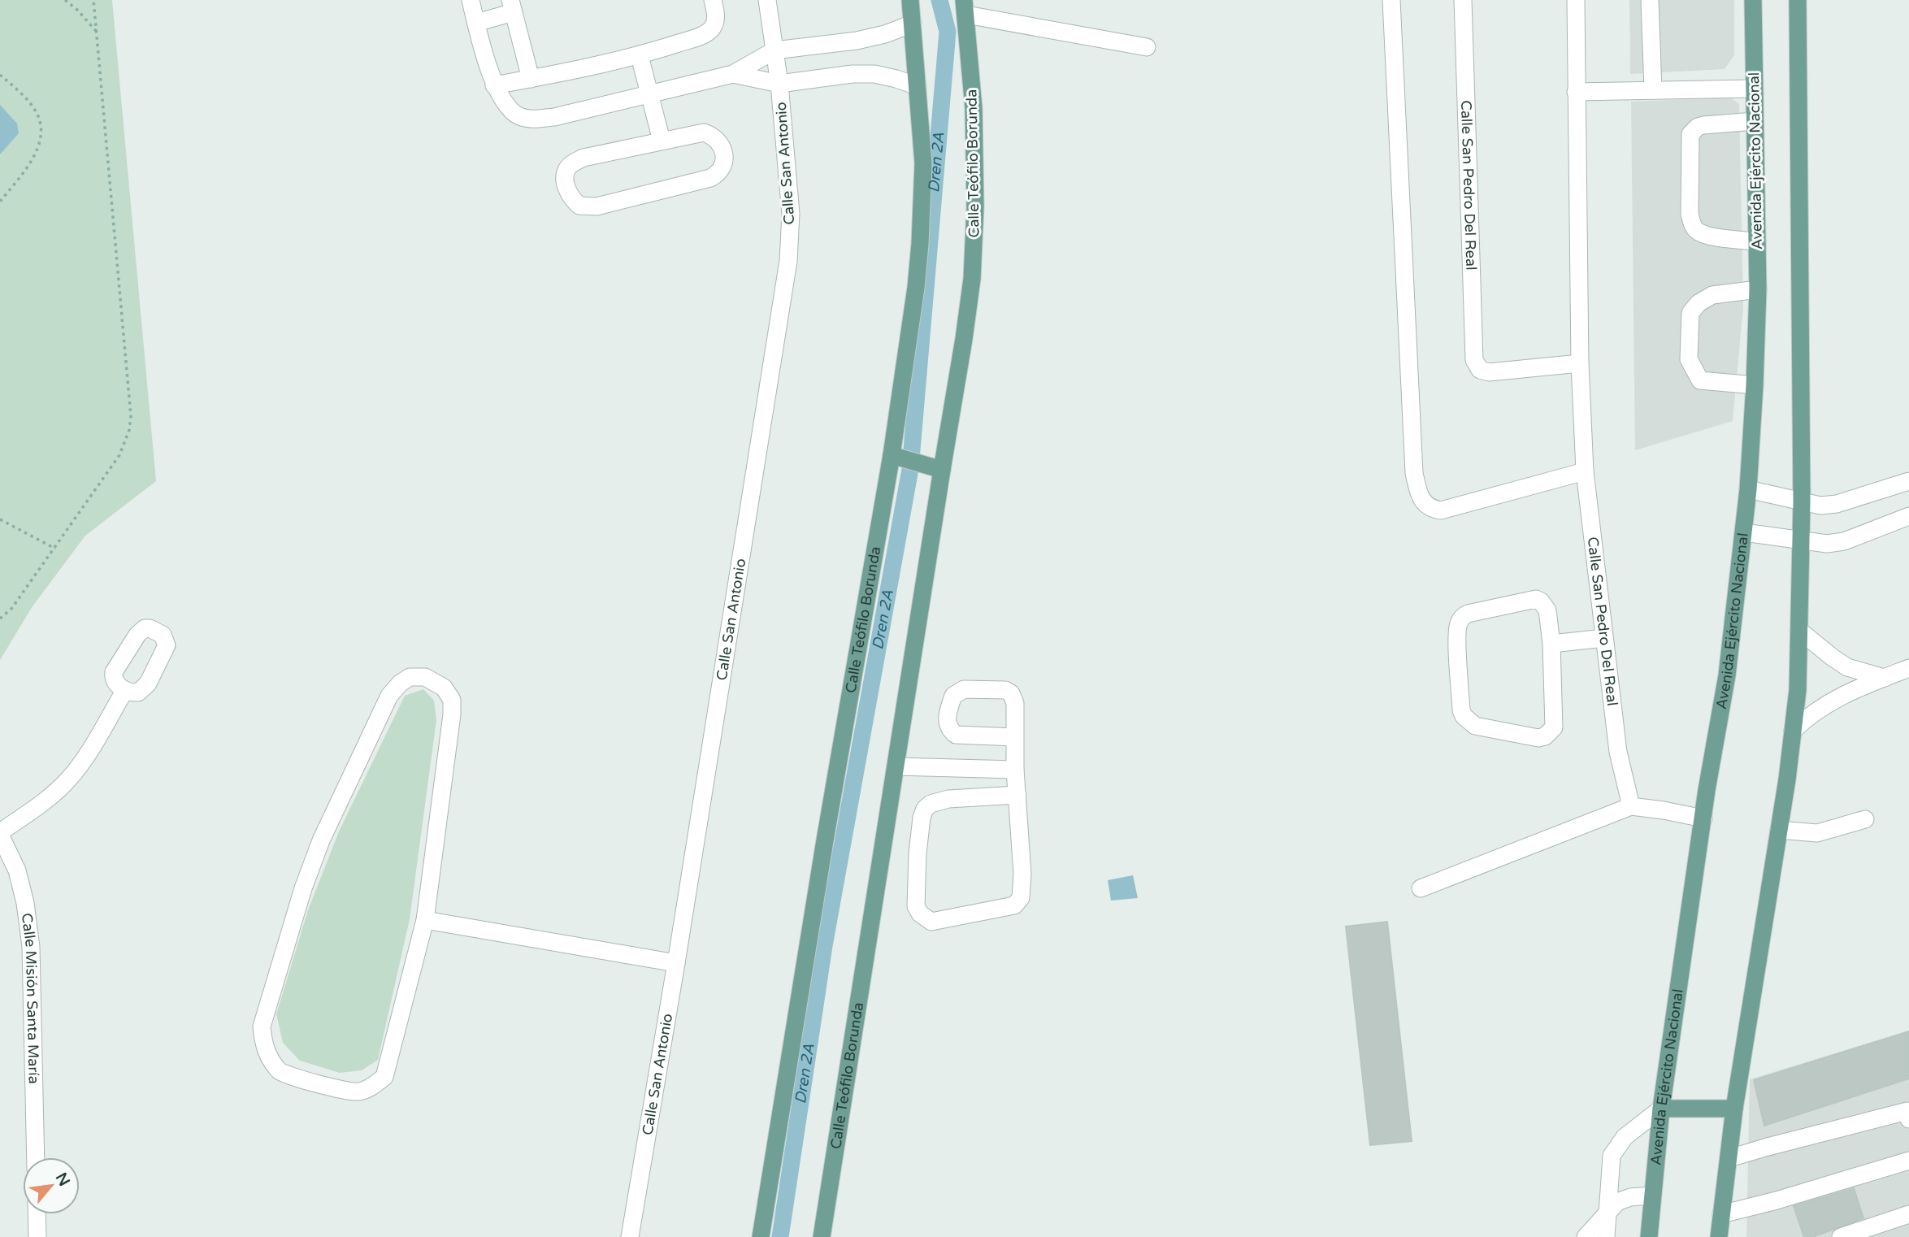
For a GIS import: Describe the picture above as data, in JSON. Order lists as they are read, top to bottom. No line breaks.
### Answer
{"streets":{"main road":["Avenida Ejército Nacional","Calle Teófilo Borunda"],"street":["Calle San Antonio","Calle San Pedro Del Real","Calle Misión Santa María"]},"water":["Dren 2A"],"north":"top right"}
